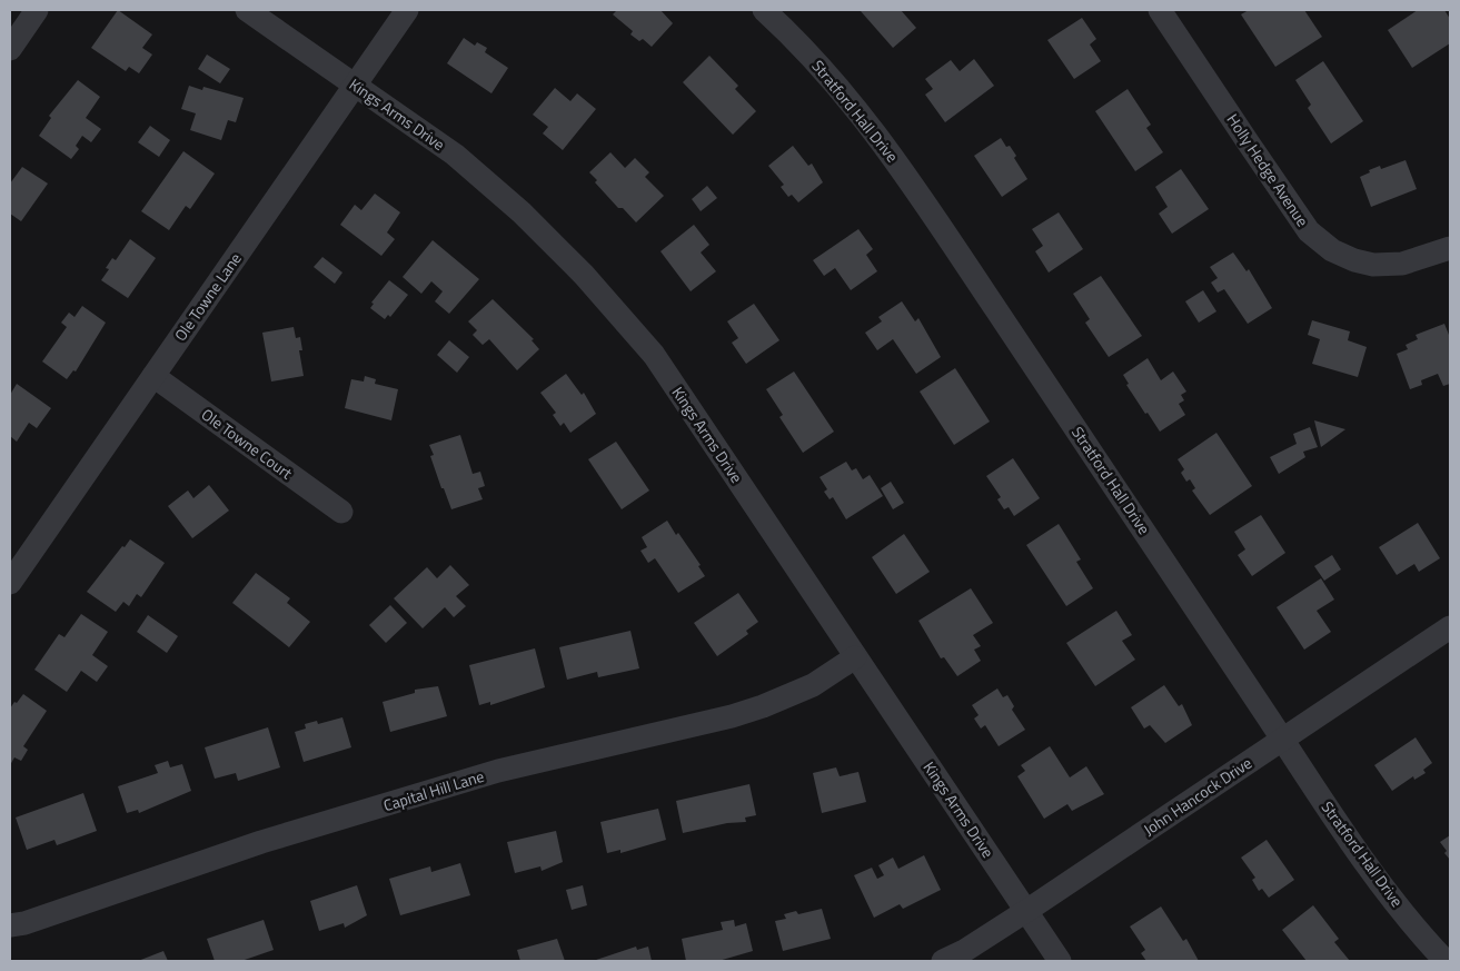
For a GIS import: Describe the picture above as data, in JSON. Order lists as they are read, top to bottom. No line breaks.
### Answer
{"streets":{"street":["Stratford Hall Drive","Kings Arms Drive","Holly Hedge Avenue","Ole Towne Lane","Ole Towne Court","Capital Hill Lane","John Hancock Drive"]},"crossings":[["Stratford Hall Drive","John Hancock Drive"],["Kings Arms Drive","Ole Towne Lane"],["Kings Arms Drive","Capital Hill Lane"],["Kings Arms Drive","John Hancock Drive"],["Ole Towne Lane","Ole Towne Court"]]}
